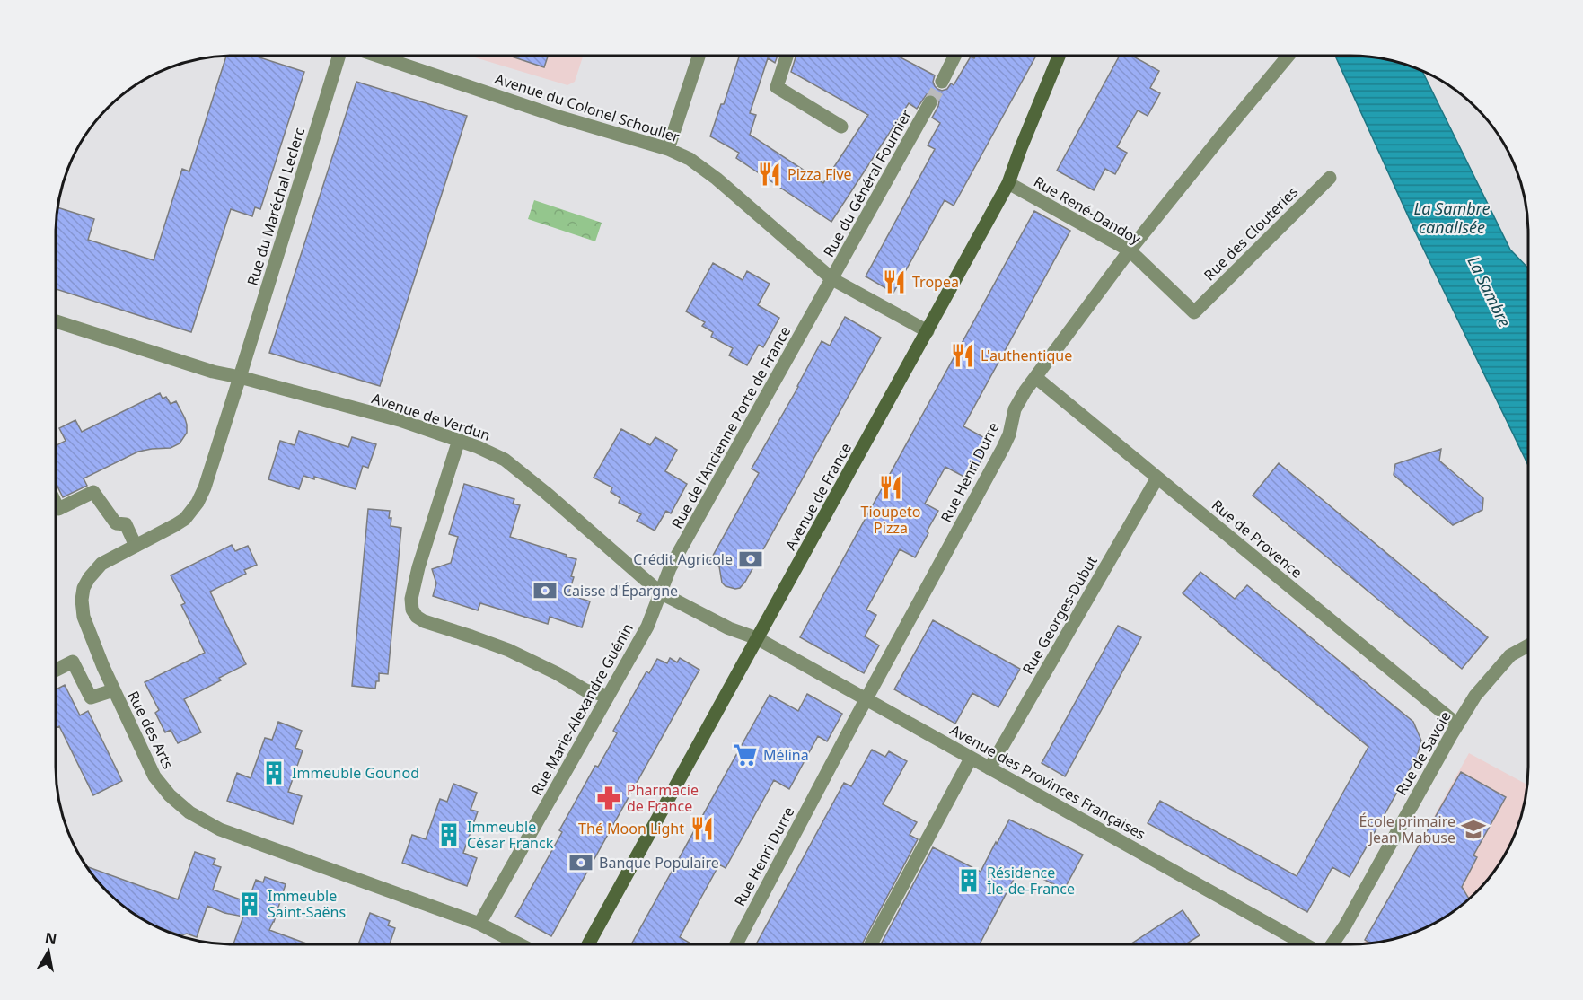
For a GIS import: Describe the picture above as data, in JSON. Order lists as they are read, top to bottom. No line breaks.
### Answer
{"streets":{"main road":["Avenue de France"],"street":["Avenue du Colonel Schouller","Rue du Général Fournier","Rue du Maréchal Leclerc","Rue René-Dandoy","Rue des Clouteries","Avenue de Verdun","Rue de l'Ancienne Porte de France","Rue Henri Durre","Rue de Provence","Rue Georges-Dubut","Rue Marie-Alexandre Guénin","Rue des Arts","Rue de Savoie","Avenue des Provinces Françaises"]},"crossings":[["Avenue du Colonel Schouller","Rue du Général Fournier"],["Avenue du Colonel Schouller","Rue de l'Ancienne Porte de France"],["Avenue du Colonel Schouller","Avenue de France"],["Rue du Général Fournier","Rue de l'Ancienne Porte de France"],["Rue du Maréchal Leclerc","Avenue de Verdun"],["Rue du Maréchal Leclerc","Rue des Arts"],["Rue René-Dandoy","Rue des Clouteries"],["Rue René-Dandoy","Rue Henri Durre"],["Rue René-Dandoy","Avenue de France"],["Avenue de Verdun","Rue de l'Ancienne Porte de France"],["Avenue de Verdun","Avenue de France"],["Avenue de Verdun","Rue Marie-Alexandre Guénin"],["Avenue de Verdun","Rue des Arts"],["Avenue de Verdun","Avenue des Provinces Françaises"],["Rue de l'Ancienne Porte de France","Rue Marie-Alexandre Guénin"],["Rue Henri Durre","Rue de Provence"],["Rue Henri Durre","Avenue des Provinces Françaises"],["Avenue de France","Avenue des Provinces Françaises"],["Rue de Provence","Rue Georges-Dubut"],["Rue de Provence","Rue de Savoie"],["Rue Georges-Dubut","Avenue des Provinces Françaises"],["Rue Marie-Alexandre Guénin","Rue des Arts"]],"water":["La Sambre canalisée","La Sambre"],"places":{"restaurant":["Pizza Five","Tropea","L'authentique","Tioupeto Pizza","Thé Moon Light"],"bank":["Crédit Agricole","Caisse d'Épargne","Banque Populaire"],"supermarket":["Mélina"],"building":["Immeuble Gounod","Immeuble César Franck","Résidence Île-de-France","Immeuble Saint-Saëns"],"pharmacy":["Pharmacie de France"],"school or university":["École primaire Jean Mabuse"]},"north":"top"}
